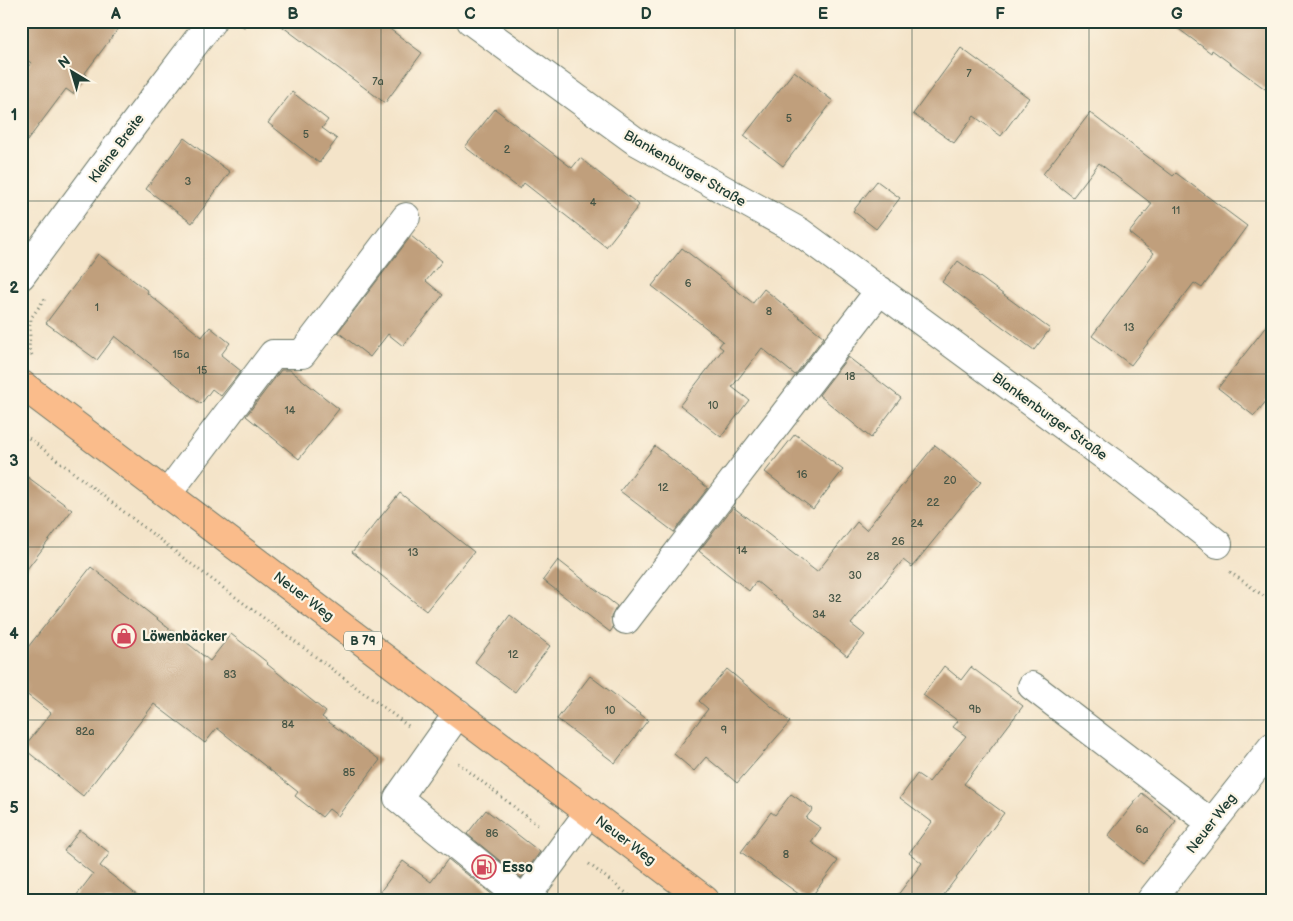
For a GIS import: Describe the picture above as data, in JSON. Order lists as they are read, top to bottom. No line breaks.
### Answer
{"streets":{"main road":["Neuer Weg","B 79"],"street":["Kleine Breite","Blankenburger Straße"]},"places":{"shop":["Löwenbäcker"],"fuel station":["Esso"]},"house_numbers":["7","7a","5","5","2","3","4","11","6","1","8","13","15a","15","18","10","14","16","20","12","22","24","26","14","13","28","30","32","34","12","83","9b","10","84","9","82a","85","6a","86","8"],"north":"top left","grid":{"columns":["A","B","C","D","E","F","G"],"rows":["1","2","3","4","5"]}}
